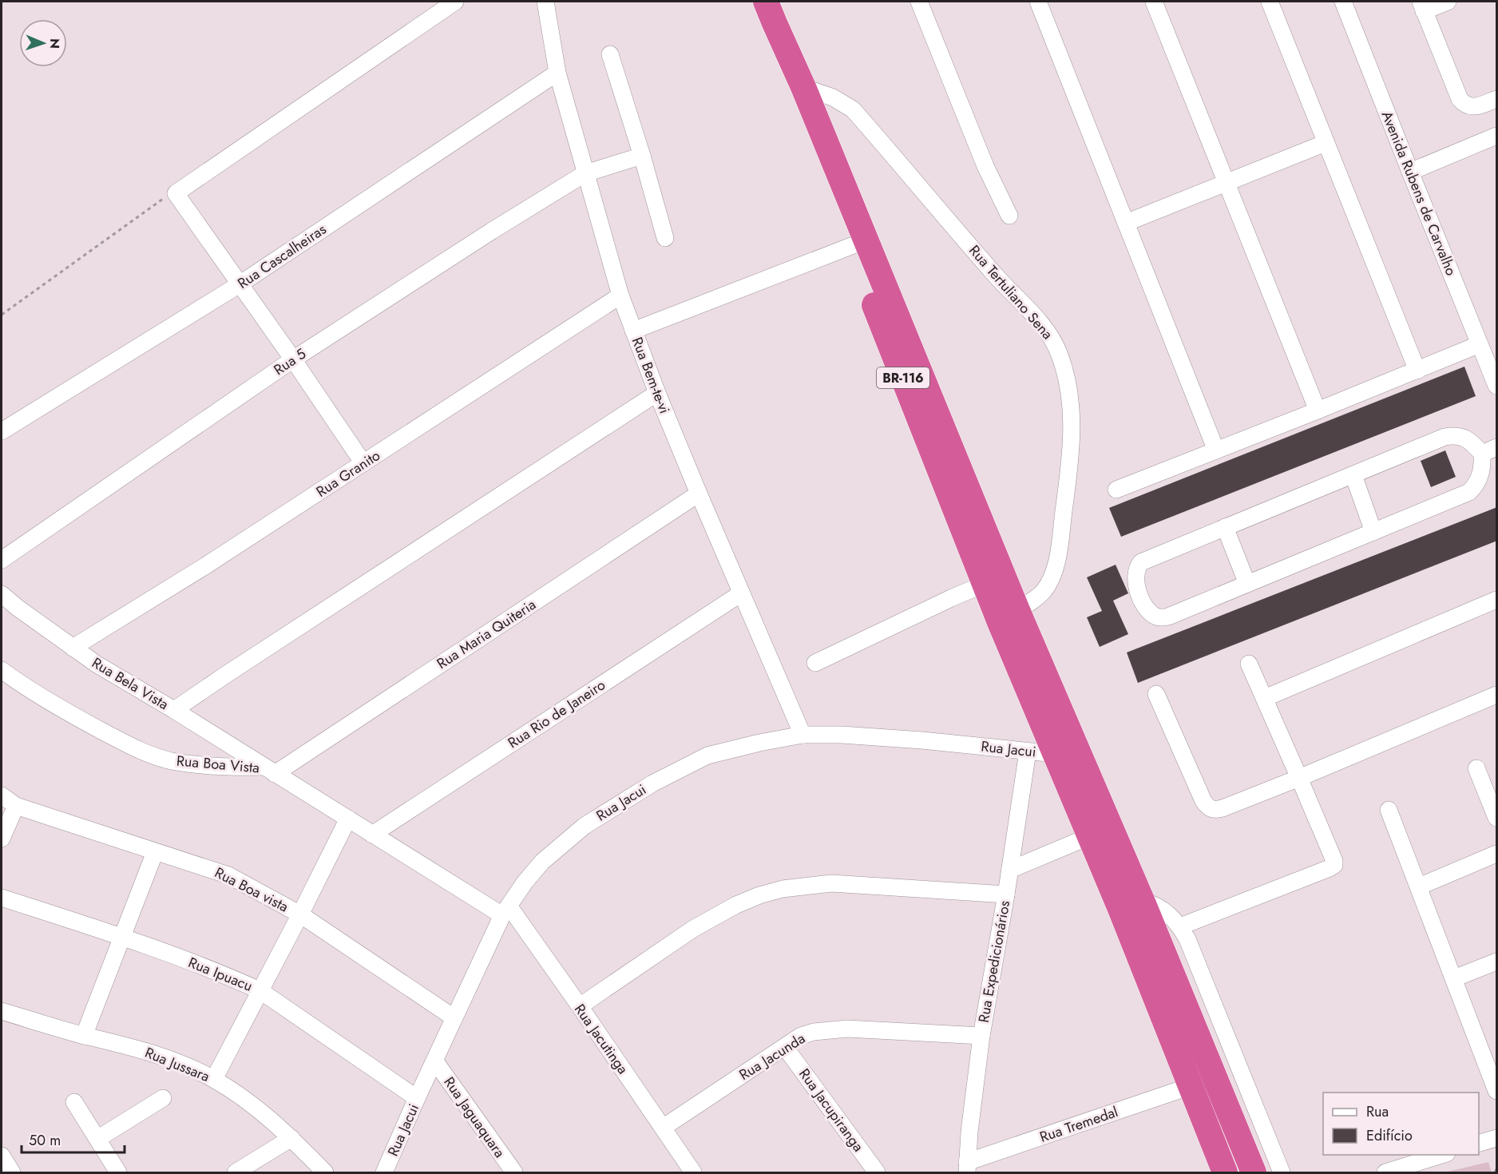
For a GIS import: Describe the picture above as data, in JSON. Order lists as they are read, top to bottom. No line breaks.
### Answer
{"streets":{"highway":["BR-116"],"street":["Avenida Rubens de Carvalho","Rua Cascalheiras","Rua Tertuliano Sena","Rua 5","Rua Bem-te-vi","Rua Granito","Rua Maria Quiteria","Rua Bela Vista","Rua Rio de Janeiro","Rua Jacui","Rua Boa Vista","Rua Boa vista","Rua Expedicionários","Rua Ipuacu","Rua Jacutinga","Rua Jacunda","Rua Jussara","Rua Jacupiranga","Rua Jaguaquara","Rua Tremedal"]},"crossings":[["Rua Cascalheiras","Rua Bem-te-vi"],["Rua 5","Rua Bem-te-vi"],["Rua Bem-te-vi","Rua Granito"],["Rua Bem-te-vi","Rua Maria Quiteria"],["Rua Bem-te-vi","Rua Rio de Janeiro"],["Rua Bem-te-vi","Rua Jacui"],["BR-116","Rua Jacui"],["Rua Granito","Rua Bela Vista"],["Rua Maria Quiteria","Rua Bela Vista"],["Rua Maria Quiteria","Rua Boa Vista"],["Rua Bela Vista","Rua Boa Vista"],["Rua Rio de Janeiro","Rua Boa Vista"],["Rua Jacui","Rua Boa Vista"],["Rua Jacui","Rua Boa vista"],["Rua Jacui","Rua Expedicionários"],["Rua Jacui","Rua Ipuacu"],["Rua Jacui","Rua Jacutinga"],["Rua Jacui","Rua Jaguaquara"],["Rua Boa Vista","Rua Jacutinga"],["Rua Expedicionários","Rua Jacunda"],["Rua Expedicionários","Rua Tremedal"],["Rua Jacutinga","Rua Jacunda"],["Rua Jacunda","Rua Jacupiranga"]],"legend":["Rua","Edifício"],"scale_bar":"50 m","north":"right"}
